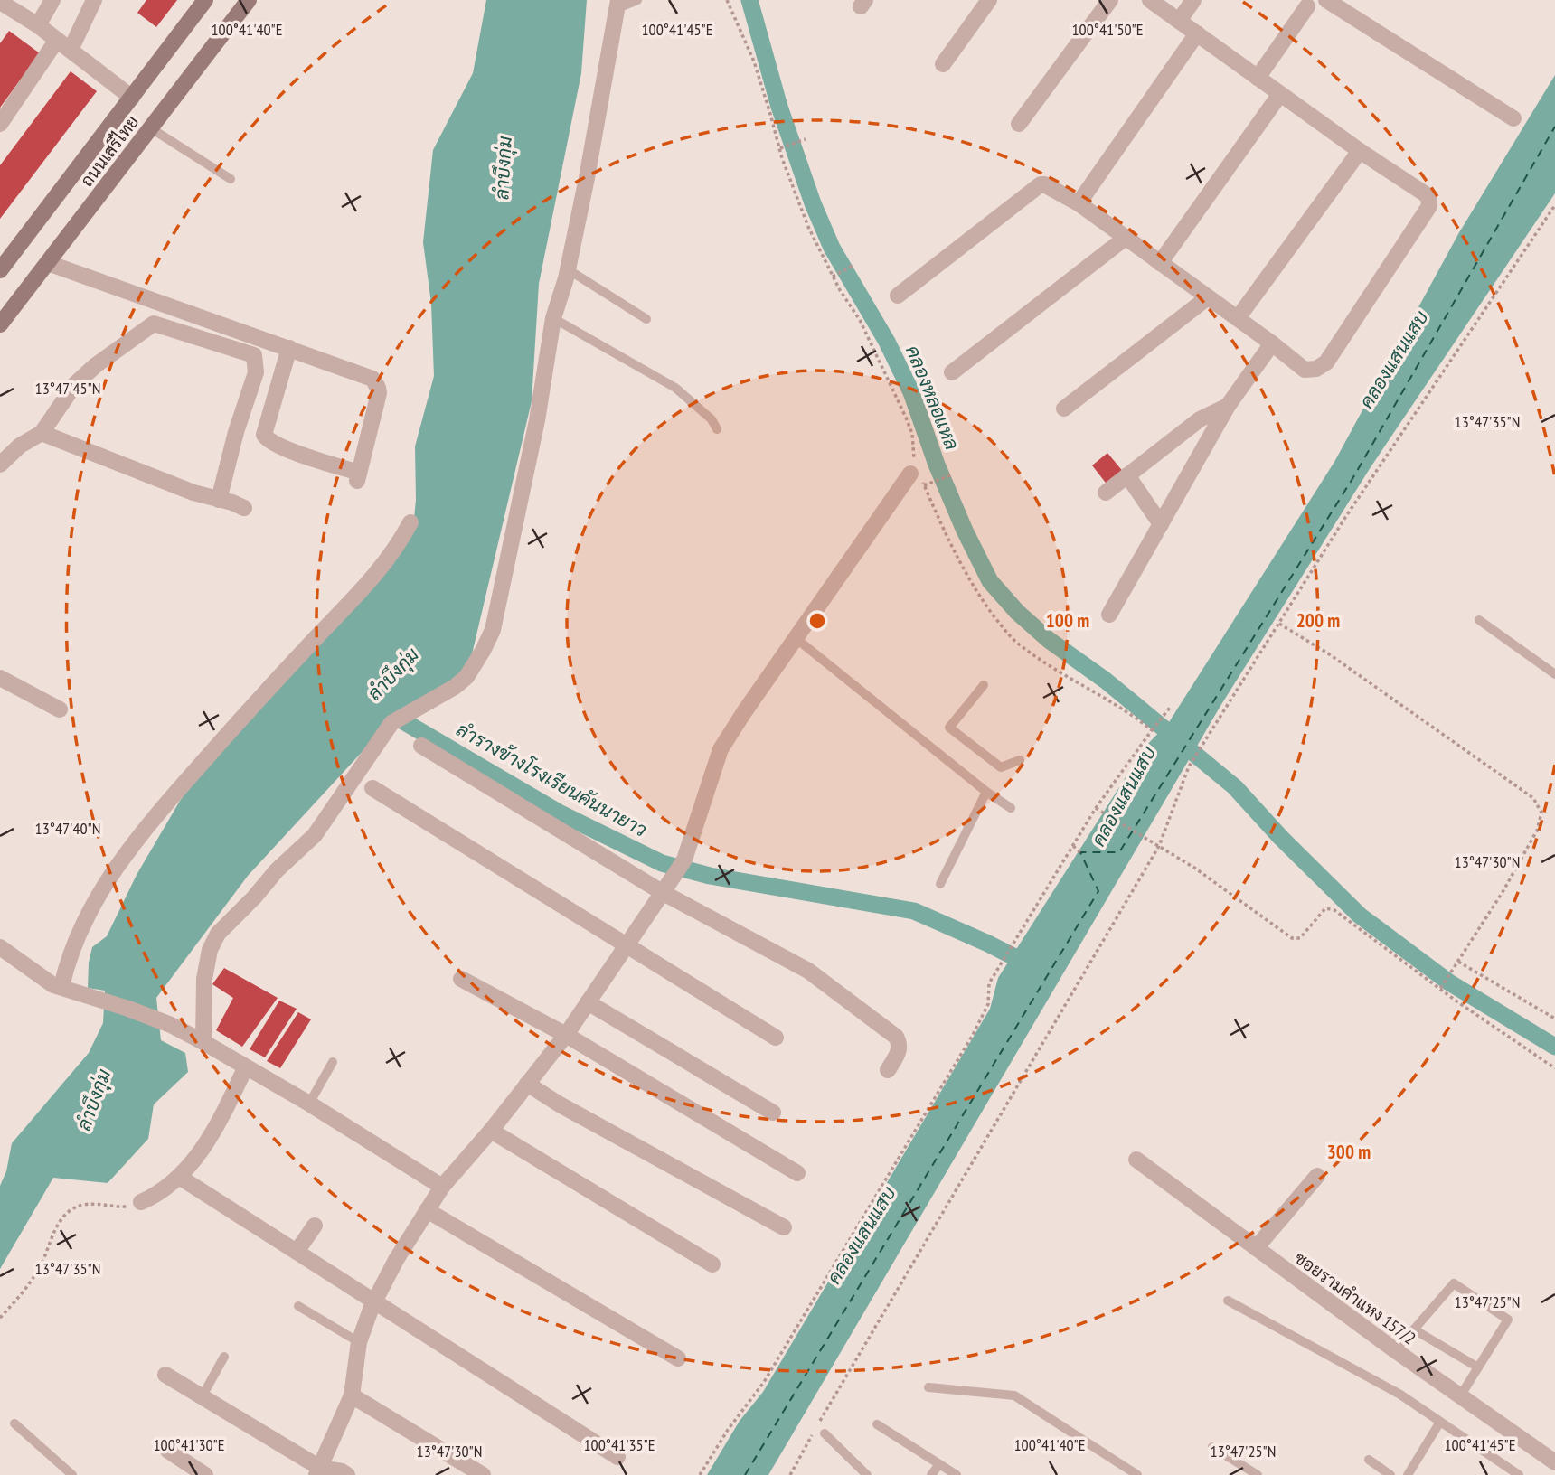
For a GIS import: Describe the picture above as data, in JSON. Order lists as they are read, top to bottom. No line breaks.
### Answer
{"streets":{"main road":["ถนนเสรีไทย"],"street":["ซอยรามคำแหง 157/2"]},"water":["ลำบึงกุ่ม","คลองแสนแสบ","คลองหลอแหล","ลำรางข้างโรงเรียนคันนายาว"],"coordinates":["100°41'40\"E","100°41'45\"E","100°41'50\"E","13°47'45\"N","13°47'35\"N","13°47'40\"N","13°47'30\"N","13°47'25\"N","100°41'30\"E","100°41'35\"E"],"rings":["100 m","200 m","300 m"]}
